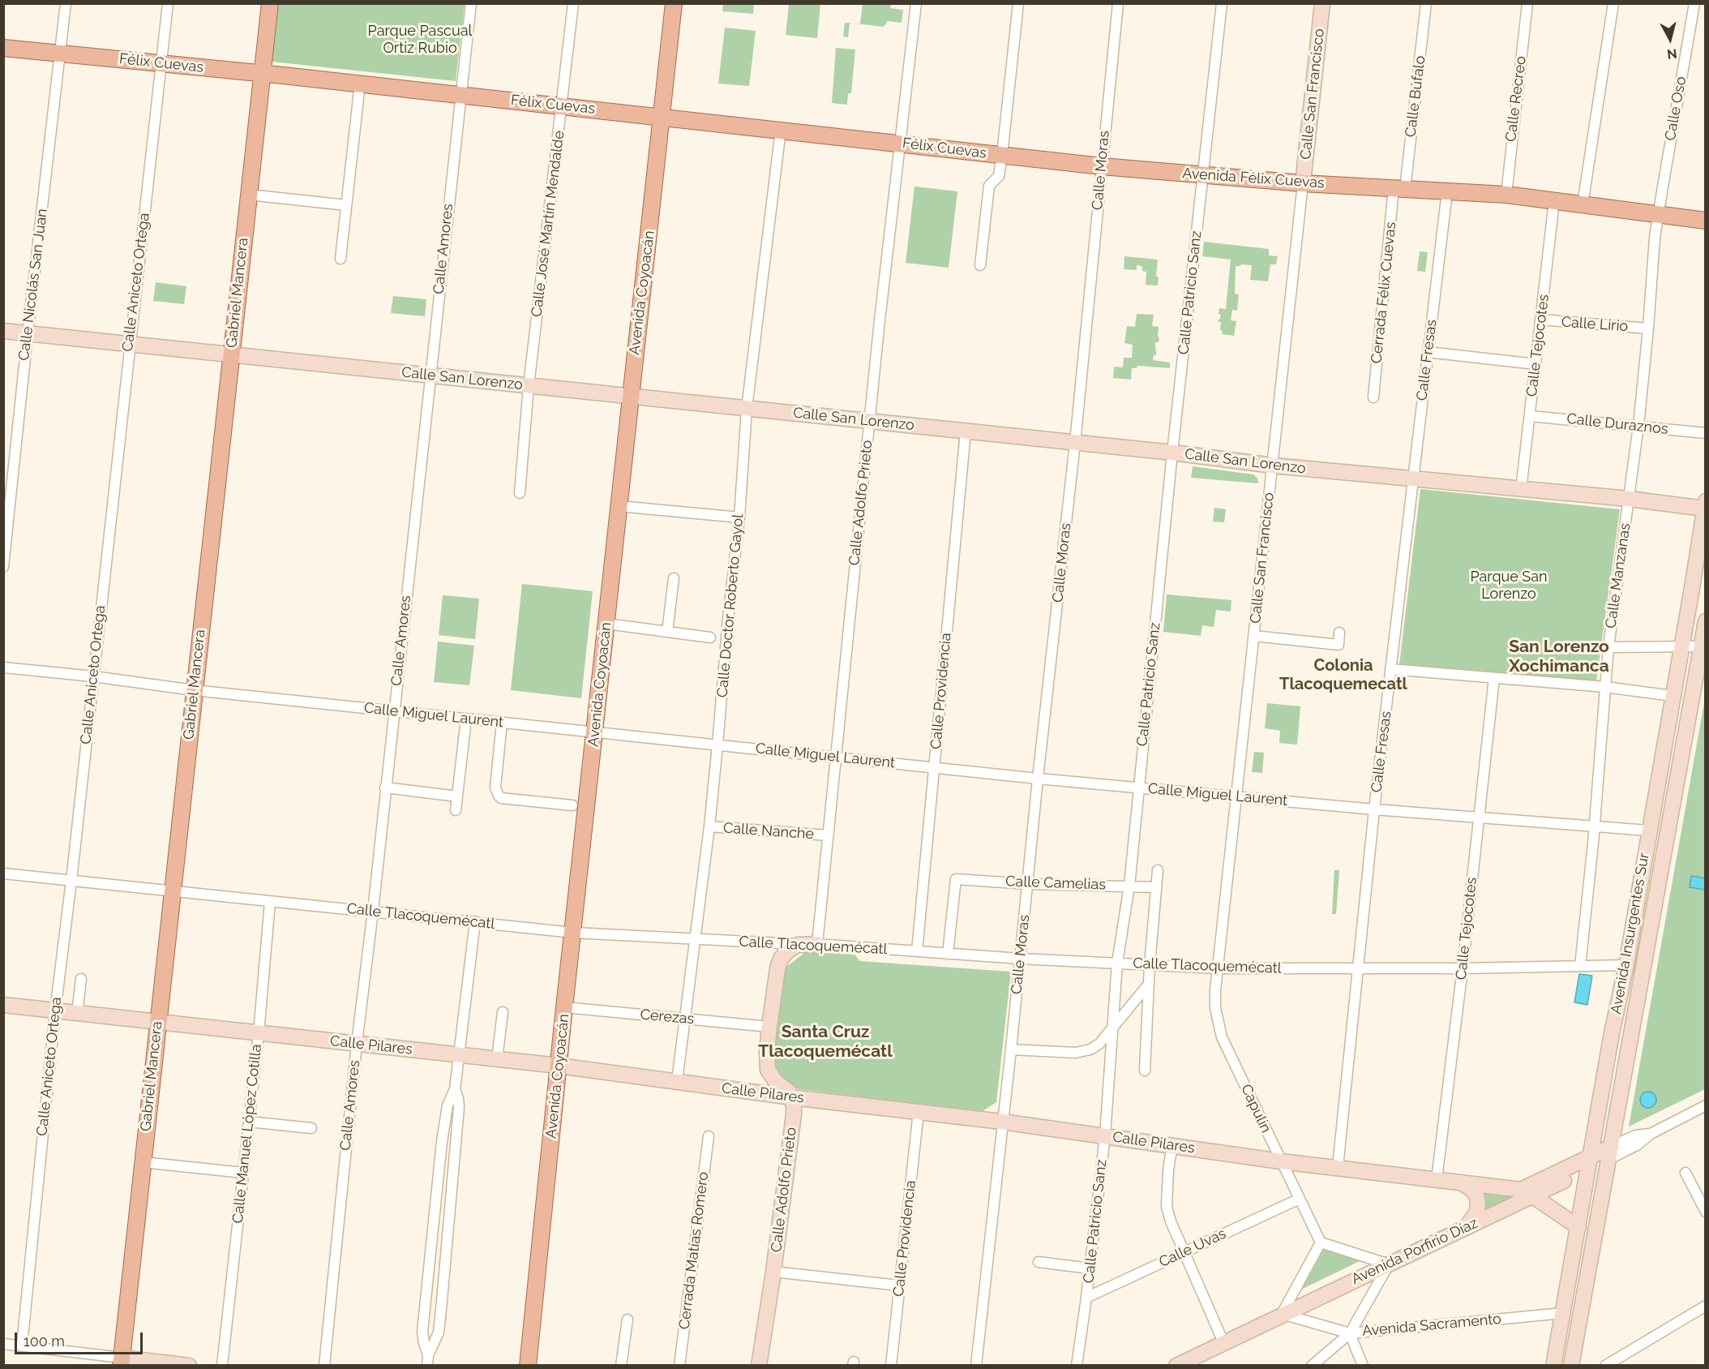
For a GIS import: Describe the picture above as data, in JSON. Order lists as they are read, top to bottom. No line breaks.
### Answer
{"streets":{"main road":["Félix Cuevas","Avenida Félix Cuevas","Gabriel Mancera","Avenida Coyoacán"],"street":["Calle San Francisco","Calle Búfalo","Calle Recreo","Calle Oso","Calle Moras","Calle José Martín Mendalde","Calle Amores","Calle Aniceto Ortega","Calle Nicolás San Juan","Calle Patricio Sanz","Cerrada Félix Cuevas","Calle Lirio","Calle Tejocotes","Calle Fresas","Calle San Lorenzo","Calle Duraznos","Calle Adolfo Prieto","Calle Manzanas","Calle Doctor Roberto Gayol","Calle Providencia","Calle Miguel Laurent","Calle Nanche","Calle Camelias","Calle Tlacoquemécatl","Avenida Insurgentes Sur","Cerezas","Calle Pilares","Capulin","Calle Manuel López Cotilla","Calle Uvas","Cerrada Matías Romero","Avenida Porfirio Díaz","Avenida Sacramento"]},"crossings":[["Félix Cuevas","Calle Moras"],["Félix Cuevas","Avenida Félix Cuevas"],["Félix Cuevas","Calle José Martín Mendalde"],["Félix Cuevas","Calle Amores"],["Félix Cuevas","Calle Aniceto Ortega"],["Félix Cuevas","Calle Nicolás San Juan"],["Félix Cuevas","Gabriel Mancera"],["Félix Cuevas","Avenida Coyoacán"],["Félix Cuevas","Calle Adolfo Prieto"],["Félix Cuevas","Calle Doctor Roberto Gayol"],["Calle San Francisco","Avenida Félix Cuevas"],["Calle San Francisco","Calle San Lorenzo"],["Calle San Francisco","Calle Miguel Laurent"],["Calle San Francisco","Calle Tlacoquemécatl"],["Calle San Francisco","Capulin"],["Calle Búfalo","Avenida Félix Cuevas"],["Calle Búfalo","Cerrada Félix Cuevas"],["Calle Oso","Calle Manzanas"],["Calle Moras","Avenida Félix Cuevas"],["Calle Moras","Calle San Lorenzo"],["Calle Moras","Calle Miguel Laurent"],["Calle Moras","Calle Camelias"],["Calle Moras","Calle Tlacoquemécatl"],["Calle Moras","Calle Pilares"],["Avenida Félix Cuevas","Calle Patricio Sanz"],["Avenida Félix Cuevas","Cerrada Félix Cuevas"],["Calle José Martín Mendalde","Calle San Lorenzo"],["Calle Amores","Calle San Lorenzo"],["Calle Amores","Calle Miguel Laurent"],["Calle Amores","Calle Tlacoquemécatl"],["Calle Amores","Calle Pilares"],["Calle Aniceto Ortega","Calle San Lorenzo"],["Calle Aniceto Ortega","Calle Miguel Laurent"],["Calle Aniceto Ortega","Calle Tlacoquemécatl"],["Calle Aniceto Ortega","Calle Pilares"],["Calle Nicolás San Juan","Calle San Lorenzo"],["Gabriel Mancera","Calle San Lorenzo"],["Gabriel Mancera","Calle Miguel Laurent"],["Gabriel Mancera","Calle Tlacoquemécatl"],["Gabriel Mancera","Calle Pilares"],["Avenida Coyoacán","Calle San Lorenzo"],["Avenida Coyoacán","Calle Miguel Laurent"],["Avenida Coyoacán","Calle Tlacoquemécatl"],["Avenida Coyoacán","Cerezas"],["Avenida Coyoacán","Calle Pilares"],["Calle Patricio Sanz","Calle San Lorenzo"],["Calle Patricio Sanz","Calle Miguel Laurent"],["Calle Patricio Sanz","Calle Camelias"],["Calle Patricio Sanz","Calle Tlacoquemécatl"],["Calle Patricio Sanz","Calle Pilares"],["Calle Patricio Sanz","Calle Uvas"],["Calle Lirio","Calle Tejocotes"],["Calle Lirio","Calle Manzanas"],["Calle Tejocotes","Calle San Lorenzo"],["Calle Tejocotes","Calle Duraznos"],["Calle Tejocotes","Calle Miguel Laurent"],["Calle Tejocotes","Calle Tlacoquemécatl"],["Calle Tejocotes","Calle Pilares"],["Calle Fresas","Calle San Lorenzo"],["Calle Fresas","Calle Miguel Laurent"],["Calle Fresas","Calle Tlacoquemécatl"],["Calle Fresas","Calle Pilares"],["Calle San Lorenzo","Calle Adolfo Prieto"],["Calle San Lorenzo","Calle Manzanas"],["Calle San Lorenzo","Calle Doctor Roberto Gayol"],["Calle San Lorenzo","Calle Providencia"],["Calle San Lorenzo","Avenida Insurgentes Sur"],["Calle Duraznos","Calle Manzanas"],["Calle Adolfo Prieto","Calle Miguel Laurent"],["Calle Adolfo Prieto","Calle Nanche"],["Calle Adolfo Prieto","Calle Tlacoquemécatl"],["Calle Adolfo Prieto","Calle Pilares"],["Calle Manzanas","Calle Miguel Laurent"],["Calle Manzanas","Calle Tlacoquemécatl"],["Calle Doctor Roberto Gayol","Calle Miguel Laurent"],["Calle Doctor Roberto Gayol","Calle Nanche"],["Calle Doctor Roberto Gayol","Calle Tlacoquemécatl"],["Calle Doctor Roberto Gayol","Cerezas"],["Calle Doctor Roberto Gayol","Calle Pilares"],["Calle Providencia","Calle Miguel Laurent"],["Calle Providencia","Calle Tlacoquemécatl"],["Calle Providencia","Calle Pilares"],["Calle Miguel Laurent","Avenida Insurgentes Sur"],["Calle Camelias","Calle Tlacoquemécatl"],["Calle Tlacoquemécatl","Avenida Insurgentes Sur"],["Calle Tlacoquemécatl","Capulin"],["Calle Tlacoquemécatl","Calle Manuel López Cotilla"],["Avenida Insurgentes Sur","Avenida Porfirio Díaz"],["Avenida Insurgentes Sur","Avenida Sacramento"],["Calle Pilares","Capulin"],["Calle Pilares","Calle Manuel López Cotilla"],["Calle Pilares","Avenida Porfirio Díaz"],["Capulin","Calle Uvas"]],"districts":["San Lorenzo Xochimanca","Colonia Tlacoquemecatl","Santa Cruz Tlacoquemécatl"],"parks":["Parque Pascual Ortiz Rubio","Parque San Lorenzo"],"scale_bar":"100 m","north":"bottom"}
